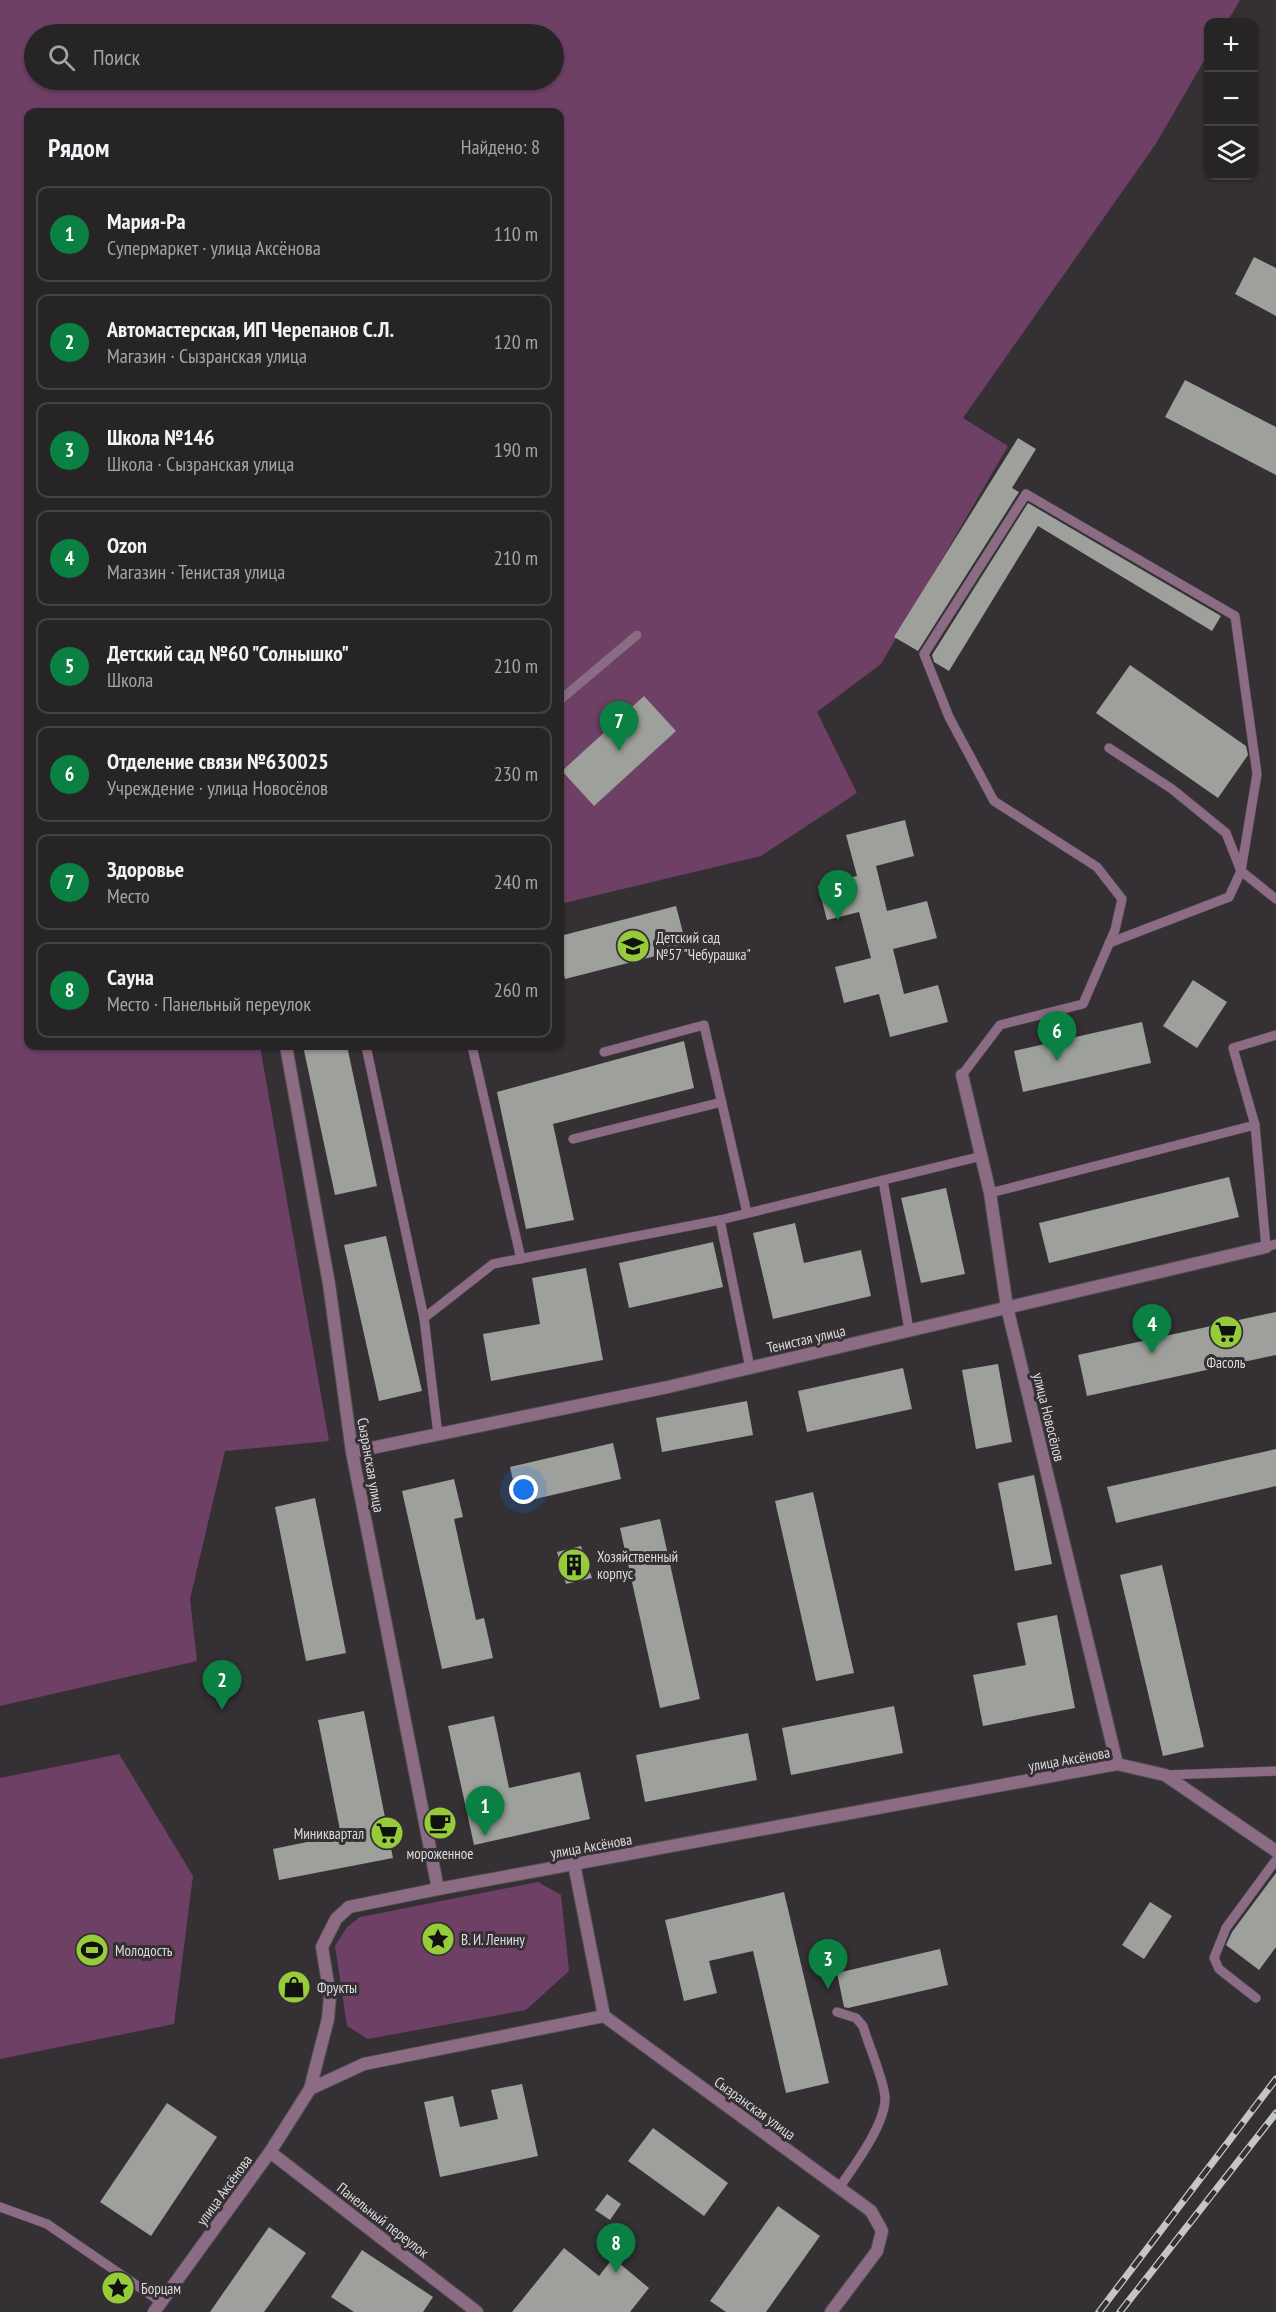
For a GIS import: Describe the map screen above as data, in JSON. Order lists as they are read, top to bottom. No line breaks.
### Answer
{"streets":{"street":["Тенистая улица","улица Новосёлов","Сызранская улица","улица Аксёнова","Панельный переулок"]},"crossings":[["Тенистая улица","улица Новосёлов"],["Тенистая улица","Сызранская улица"],["улица Новосёлов","улица Аксёнова"],["Сызранская улица","улица Аксёнова"],["улица Аксёнова","Панельный переулок"]],"places":{"school or university":["Детский сад №57 \"Чебурашка\""],"supermarket":["Фасоль","Миниквартал"],"building":["Хозяйственный корпус"],"cafe":["мороженное"],"place":["В. И. Ленину","Борцам"],"sports":["Молодость"],"shop":["Фрукты"]},"page":{"map_buttons":["+","−"],"search":"Поиск","heading":["Рядом","Найдено: 8"],"list":[{"mark":"1","name":"Мария-Ра","note":"Супермаркет · улица Аксёнова","value":"110 m"},{"mark":"2","name":"Автомастерская, ИП Черепанов С.Л.","note":"Магазин · Сызранская улица","value":"120 m"},{"mark":"3","name":"Школа №146","note":"Школа · Сызранская улица","value":"190 m"},{"mark":"4","name":"Ozon","note":"Магазин · Тенистая улица","value":"210 m"},{"mark":"5","name":"Детский сад №60 \"Солнышко\"","note":"Школа","value":"210 m"},{"mark":"6","name":"Отделение связи №630025","note":"Учреждение · улица Новосёлов","value":"230 m"},{"mark":"7","name":"Здоровье","note":"Место","value":"240 m"},{"mark":"8","name":"Сауна","note":"Место · Панельный переулок","value":"260 m"}],"pins":["7","5","6","4","2","1","3","8"]}}
